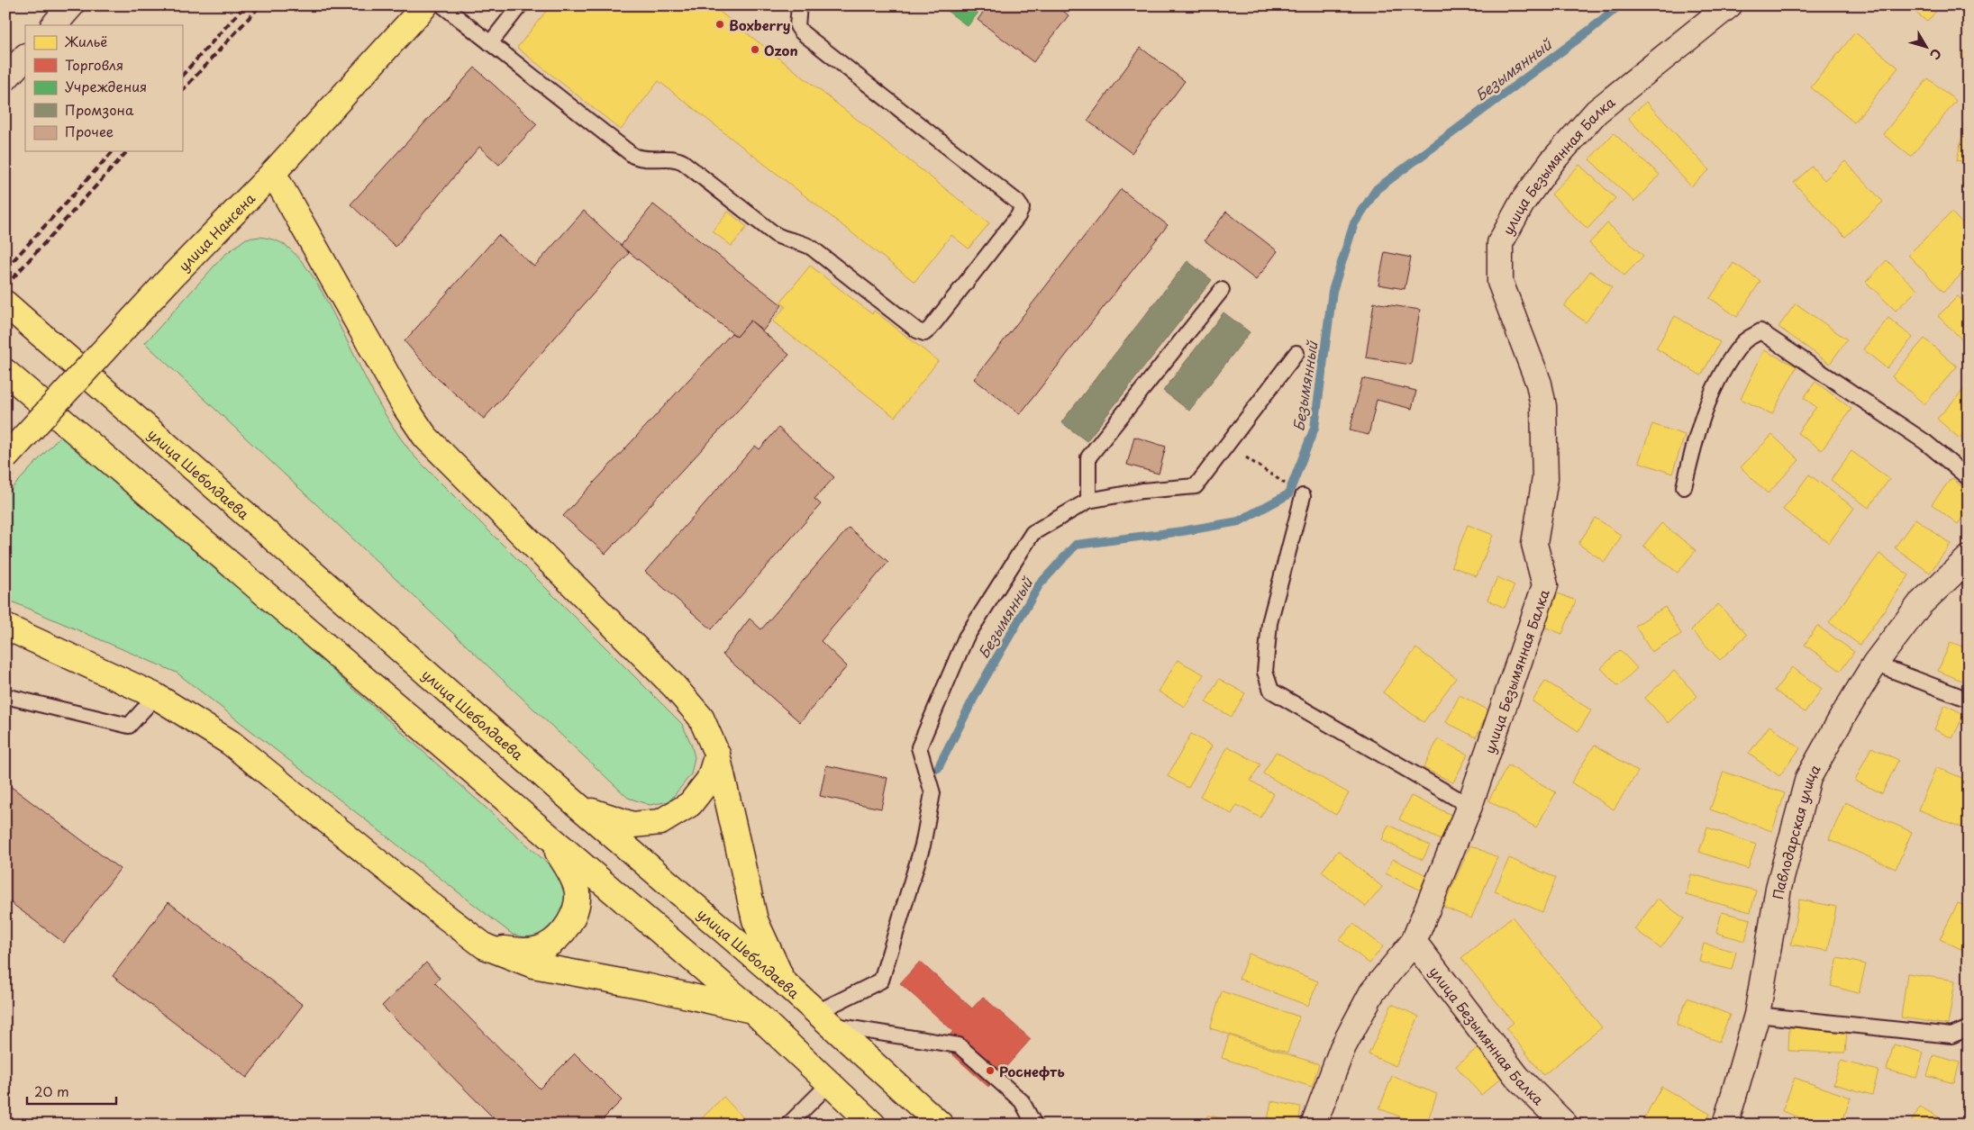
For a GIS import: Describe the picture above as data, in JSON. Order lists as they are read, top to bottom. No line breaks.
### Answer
{"streets":{"main road":["улица Нансена","улица Шеболдаева"],"street":["улица Безымянная Балка","Павлодарская улица"]},"water":["Безымянный"],"places":["Boxberry","Ozon","Роснефть"],"legend":["Жильё","Торговля","Учреждения","Промзона","Прочее"],"scale_bar":"20 m","north":"bottom right"}
